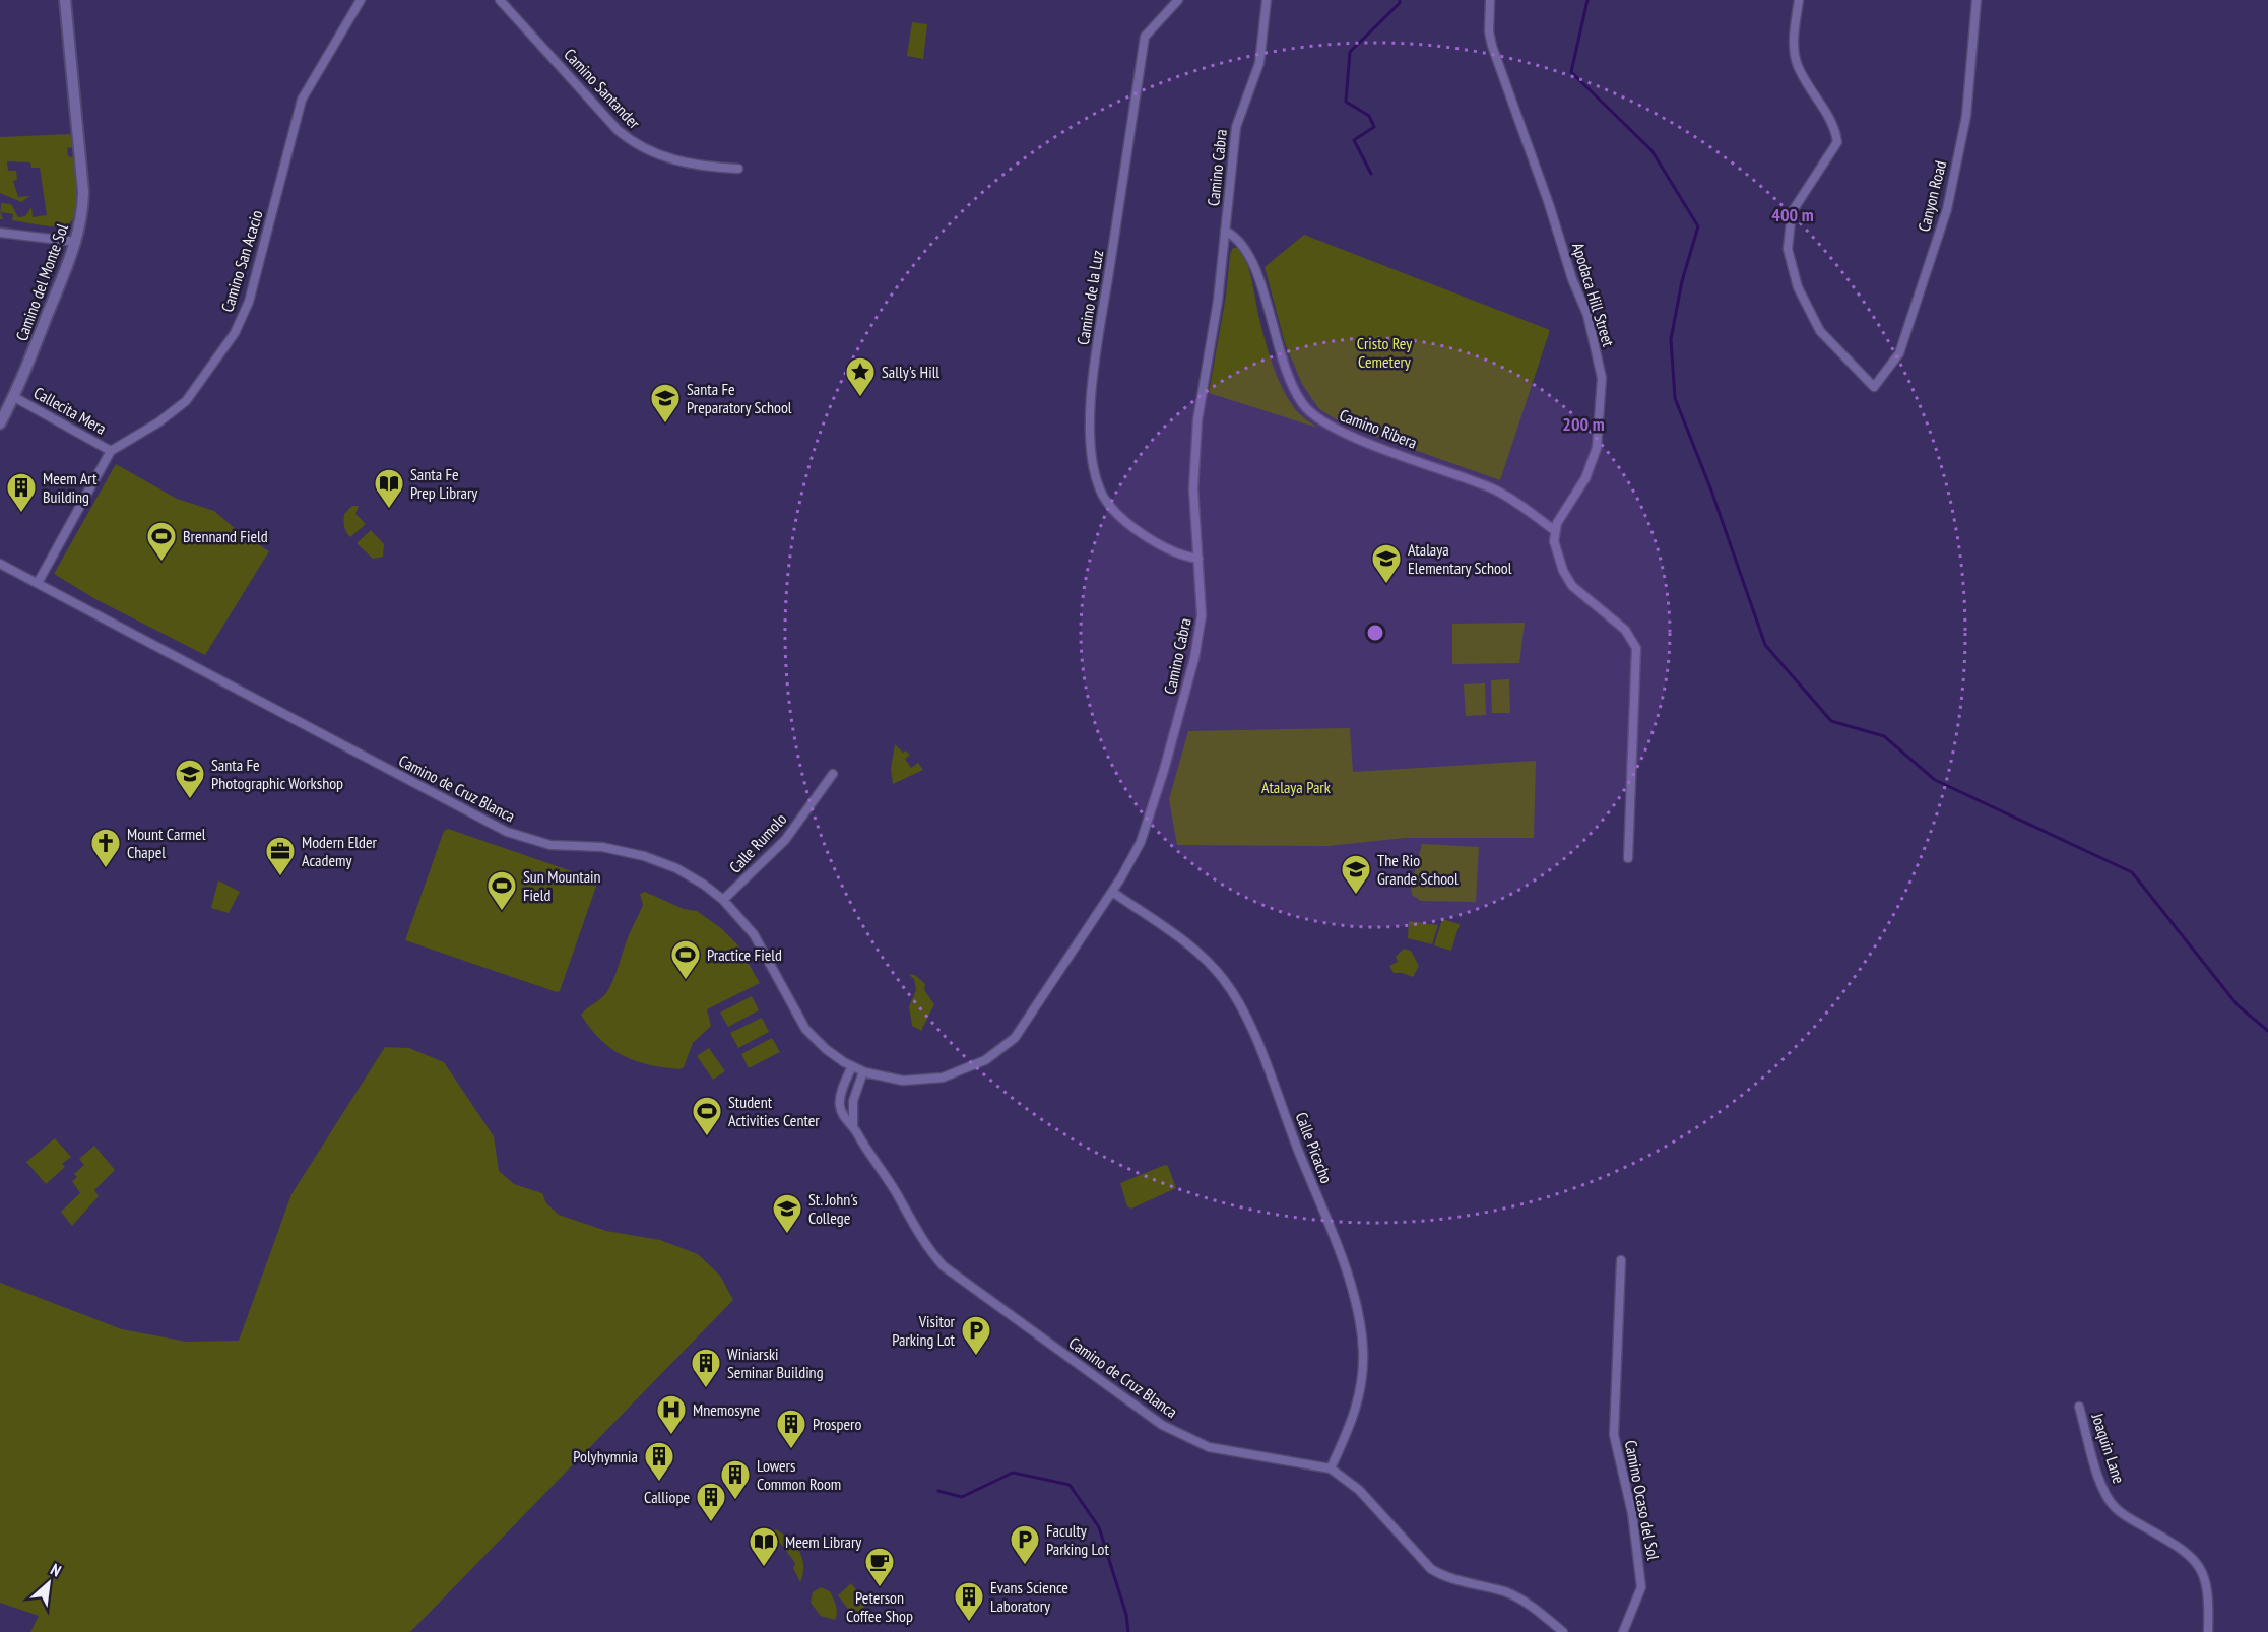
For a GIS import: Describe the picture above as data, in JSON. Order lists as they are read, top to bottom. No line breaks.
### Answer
{"streets":{"street":["Camino Santander","Camino Cabra","Canyon Road","Camino San Acacio","Camino del Monte Sol","Apodaca Hill Street","Camino de la Luz","Callecita Mera","Camino Ribera","Camino de Cruz Blanca","Calle Rumolo","Calle Picacho","Joaquin Lane","Camino Ocaso del Sol"]},"crossings":[["Camino Cabra","Camino de la Luz"],["Camino Cabra","Camino Ribera"],["Camino Cabra","Camino de Cruz Blanca"],["Camino Cabra","Calle Picacho"],["Camino San Acacio","Callecita Mera"],["Camino del Monte Sol","Callecita Mera"],["Apodaca Hill Street","Camino Ribera"],["Camino de Cruz Blanca","Calle Rumolo"],["Camino de Cruz Blanca","Calle Picacho"]],"parks":["Cristo Rey Cemetery","Atalaya Park"],"places":{"place":["Sally's Hill"],"school or university":["Santa Fe Preparatory School","Atalaya Elementary School","Santa Fe Photographic Workshop","The Rio Grande School","St. John's College"],"library":["Santa Fe Prep Library","Meem Library"],"building":["Meem Art Building","Winiarski Seminar Building","Prospero","Polyhymnia","Lowers Common Room","Calliope","Evans Science Laboratory"],"sports":["Brennand Field","Sun Mountain Field","Practice Field","Student Activities Center"],"church":["Mount Carmel Chapel"],"office":["Modern Elder Academy"],"parking":["Visitor Parking Lot","Faculty Parking Lot"],"hospital":["Mnemosyne"],"cafe":["Peterson Coffee Shop"]},"north":"top right","rings":["400 m","200 m"]}
